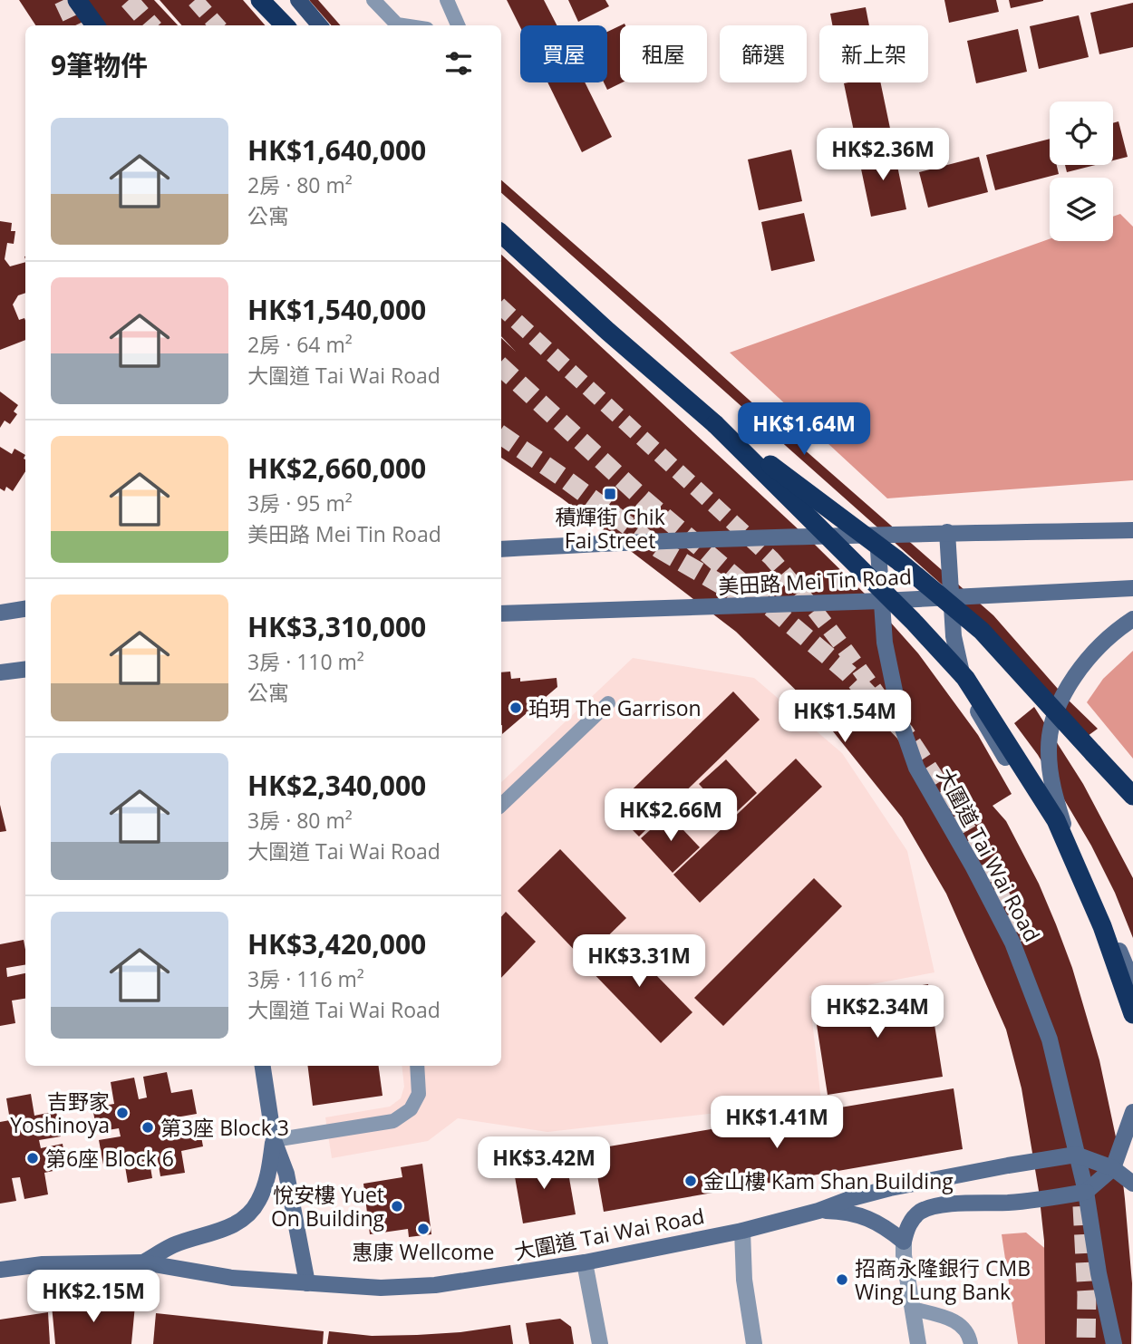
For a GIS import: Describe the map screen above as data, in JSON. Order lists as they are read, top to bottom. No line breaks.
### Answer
{"streets":{"main road":["美田路 Mei Tin Road","大圍道 Tai Wai Road"]},"crossings":[["美田路 Mei Tin Road","大圍道 Tai Wai Road"]],"places":{"transit":["積輝街 Chik Fai Street"],"other":["珀玥 The Garrison","吉野家 Yoshinoya","第3座 Block 3","第6座 Block 6","金山樓 Kam Shan Building","悅安樓 Yuet On Building","惠康 Wellcome","招商永隆銀行 CMB Wing Lung Bank"]},"page":{"chip":["買屋","租屋","篩選","新上架"],"heading":"9筆物件","list":[{"name":"HK$1,640,000","note":"2房 · 80 m² · 公寓"},{"name":"HK$1,540,000","note":"2房 · 64 m² · 大圍道 Tai Wai Road"},{"name":"HK$2,660,000","note":"3房 · 95 m² · 美田路 Mei Tin Road"},{"name":"HK$3,310,000","note":"3房 · 110 m² · 公寓"},{"name":"HK$2,340,000","note":"3房 · 80 m² · 大圍道 Tai Wai Road"},{"name":"HK$3,420,000","note":"3房 · 116 m² · 大圍道 Tai Wai Road"}],"price":["HK$2.36M","HK$1.64M","HK$1.54M","HK$2.66M","HK$3.31M","HK$2.34M","HK$1.41M","HK$3.42M","HK$2.15M"]}}
